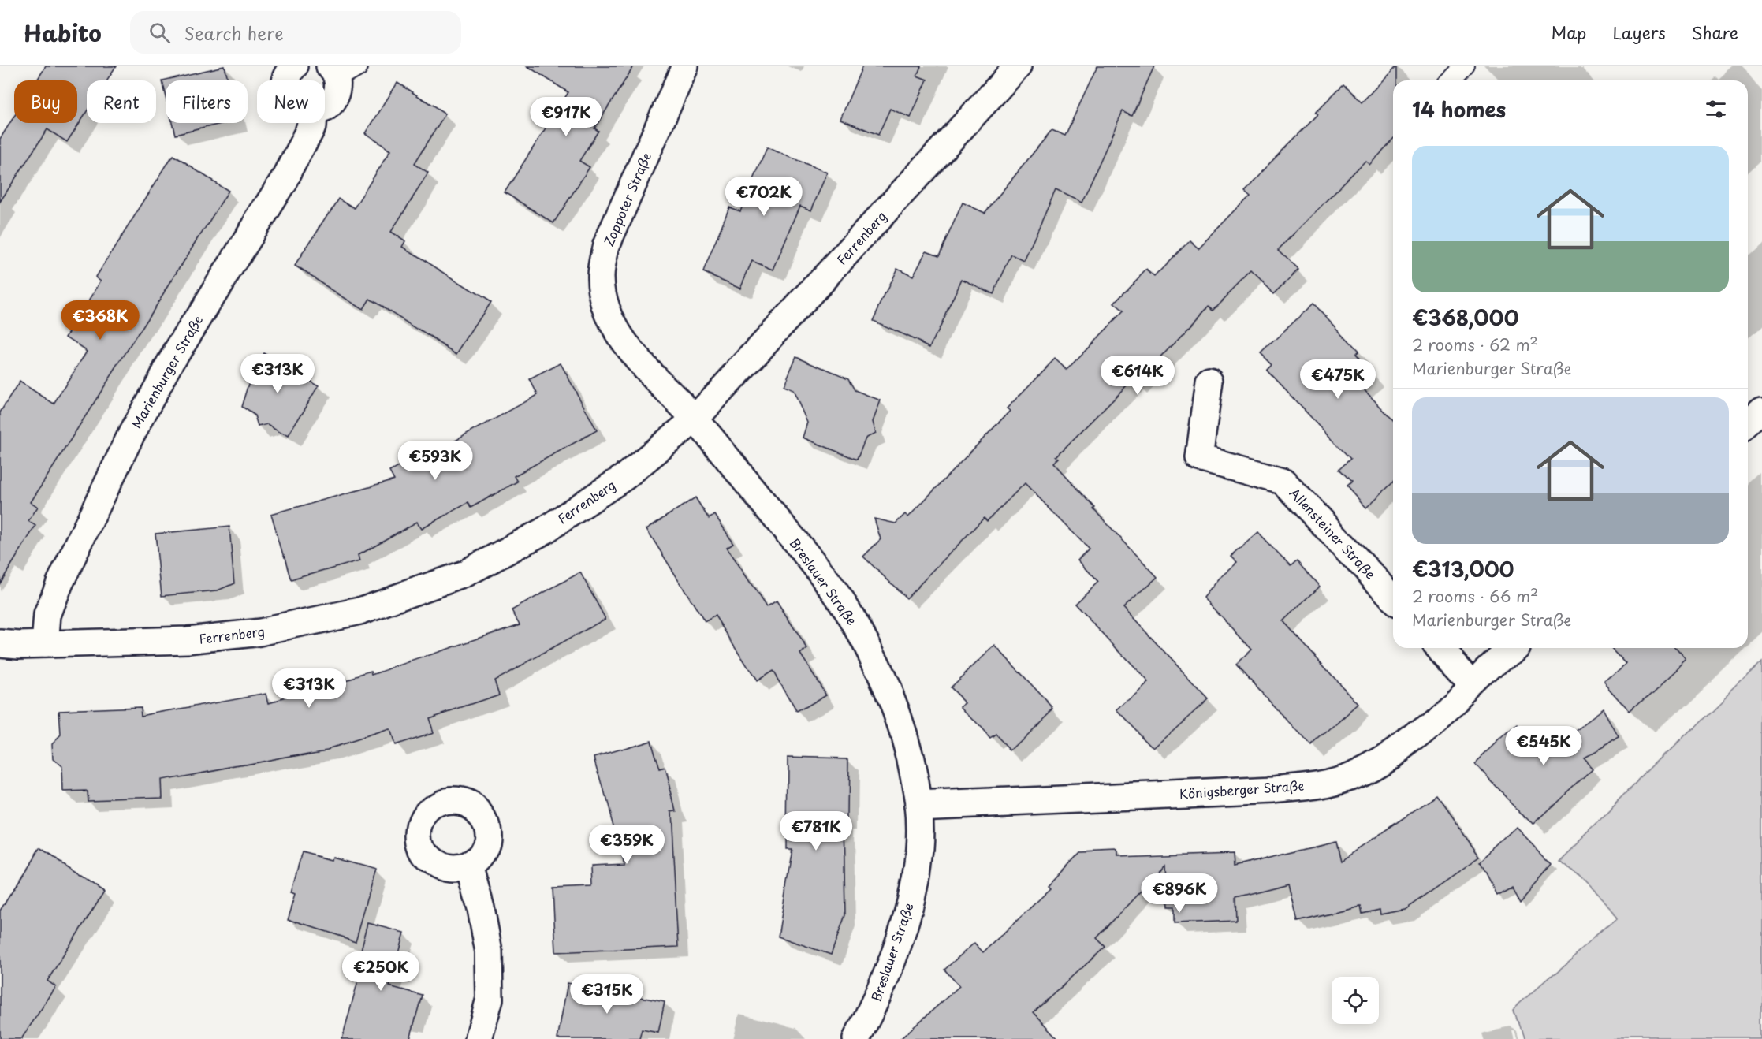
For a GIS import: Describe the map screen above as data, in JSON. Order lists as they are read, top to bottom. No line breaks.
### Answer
{"streets":{"street":["Zoppoter Straße","Ferrenberg","Marienburger Straße","Allensteiner Straße","Breslauer Straße","Königsberger Straße"]},"crossings":[["Zoppoter Straße","Ferrenberg"],["Zoppoter Straße","Breslauer Straße"],["Ferrenberg","Marienburger Straße"],["Ferrenberg","Breslauer Straße"],["Breslauer Straße","Königsberger Straße"]],"page":{"header":"Habito","search":"Search here","nav":["Map","Layers","Share"],"chip":["Buy","Rent","Filters","New"],"heading":"14 homes","price":["€917K","€702K","€368K","€313K","€614K","€475K","€593K","€313K","€545K","€781K","€359K","€896K","€250K","€315K"],"list":[{"name":"€368,000","note":"2 rooms · 62 m² · Marienburger Straße"},{"name":"€313,000","note":"2 rooms · 66 m² · Marienburger Straße"}]}}
